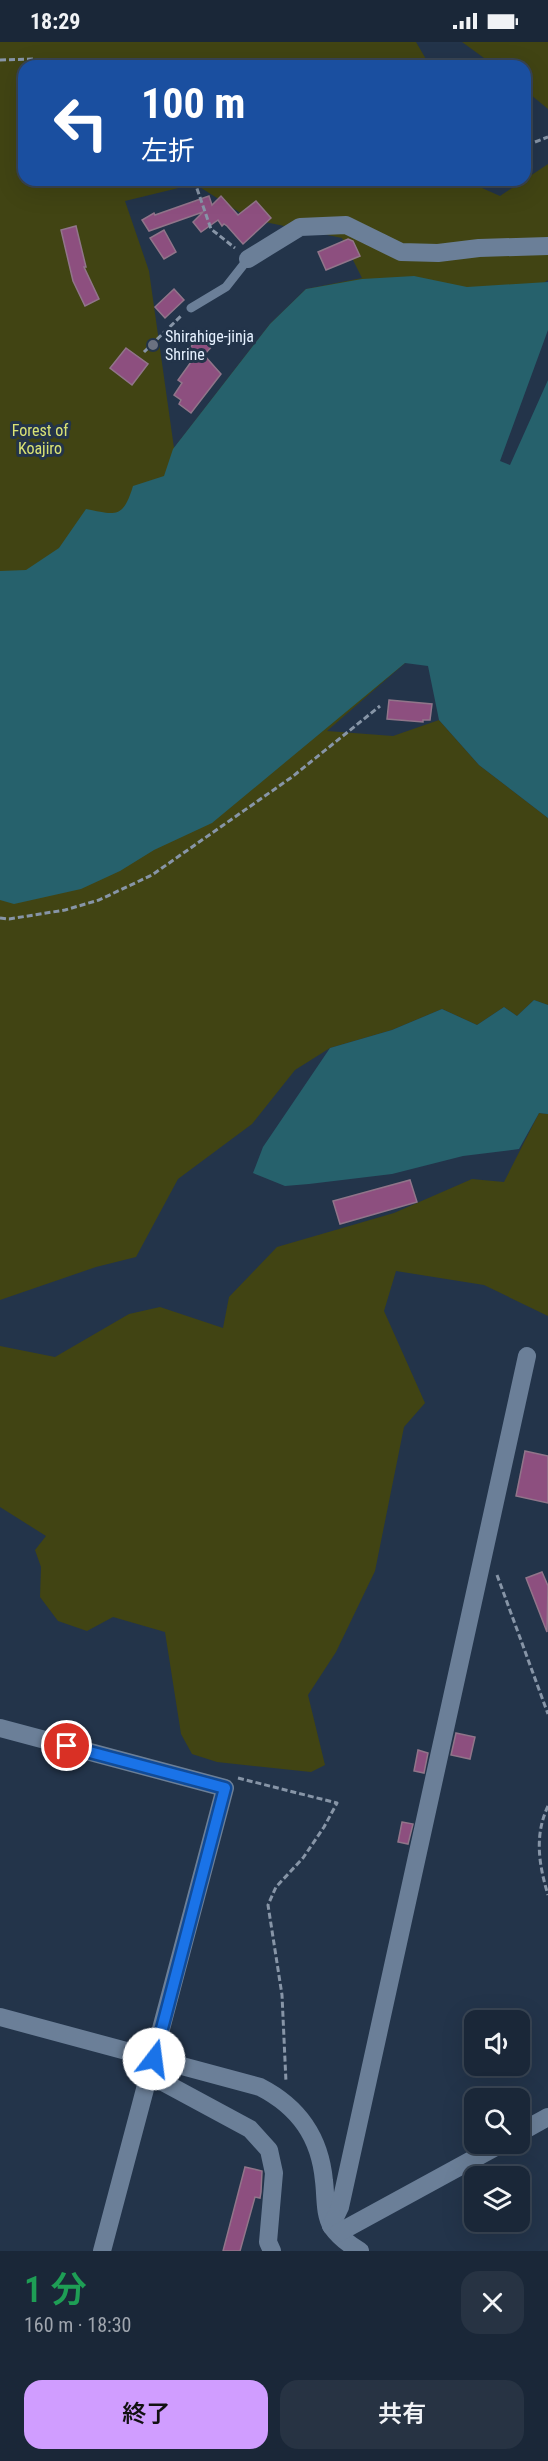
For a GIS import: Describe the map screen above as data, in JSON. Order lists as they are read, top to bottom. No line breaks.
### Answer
{"parks":["Forest of Koajiro"],"places":["Shirahige-jinja Shrine"],"page":{"status":"18:29","turn":["100 m","左折"],"heading":["1 分","160 m · 18:30"],"buttons":["終了","共有"]}}
